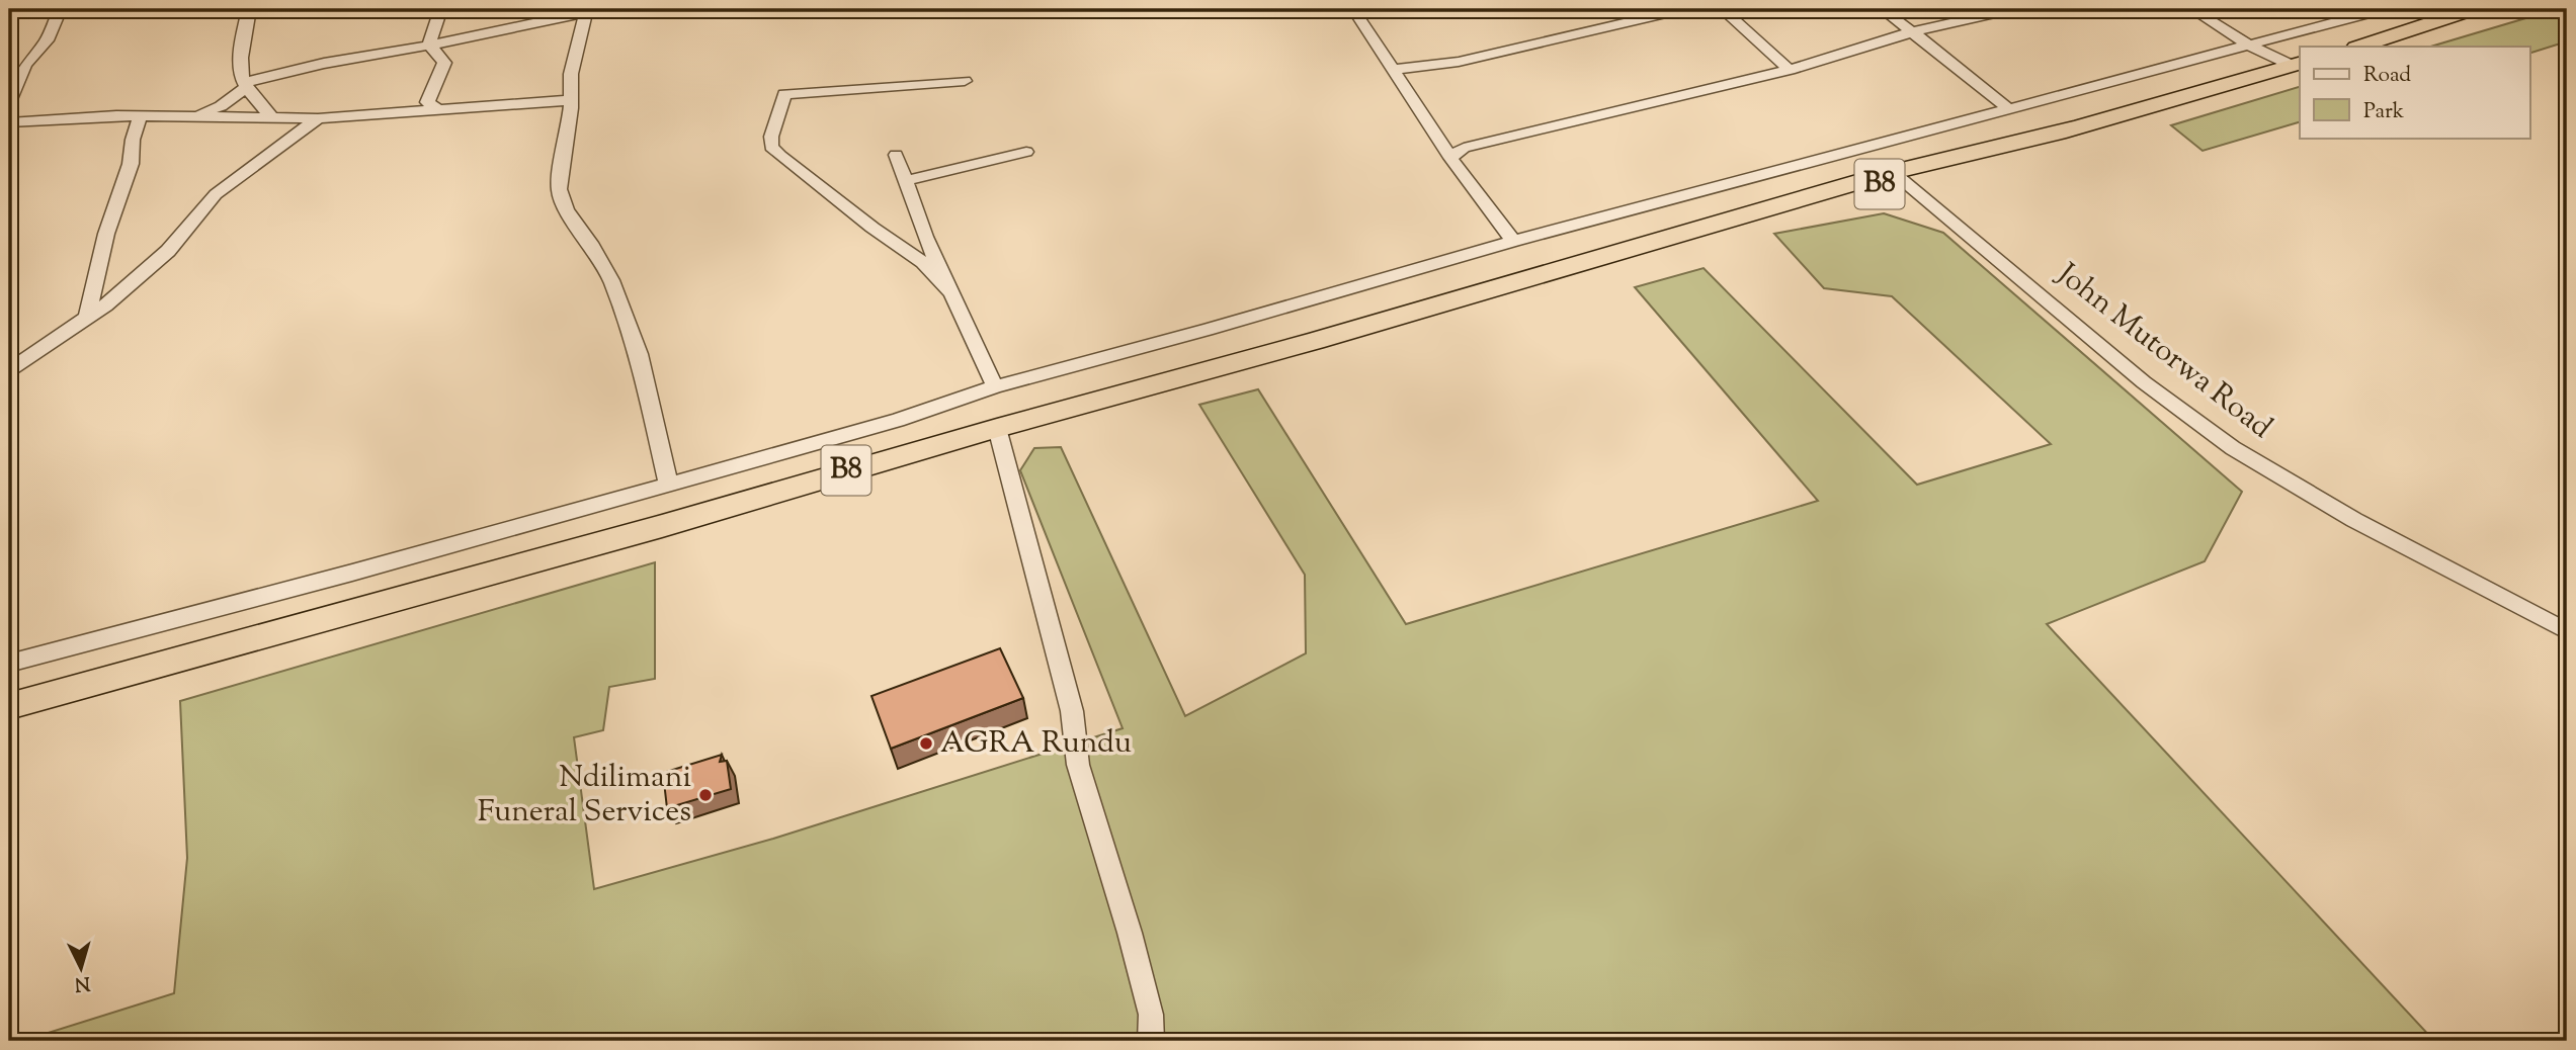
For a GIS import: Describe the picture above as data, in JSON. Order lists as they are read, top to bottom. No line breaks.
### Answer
{"streets":{"highway":["B8"],"street":["John Mutorwa Road"]},"crossings":[["B8","John Mutorwa Road"]],"places":["AGRA Rundu","Ndilimani Funeral Services"],"legend":["Road","Park"],"north":"bottom"}
